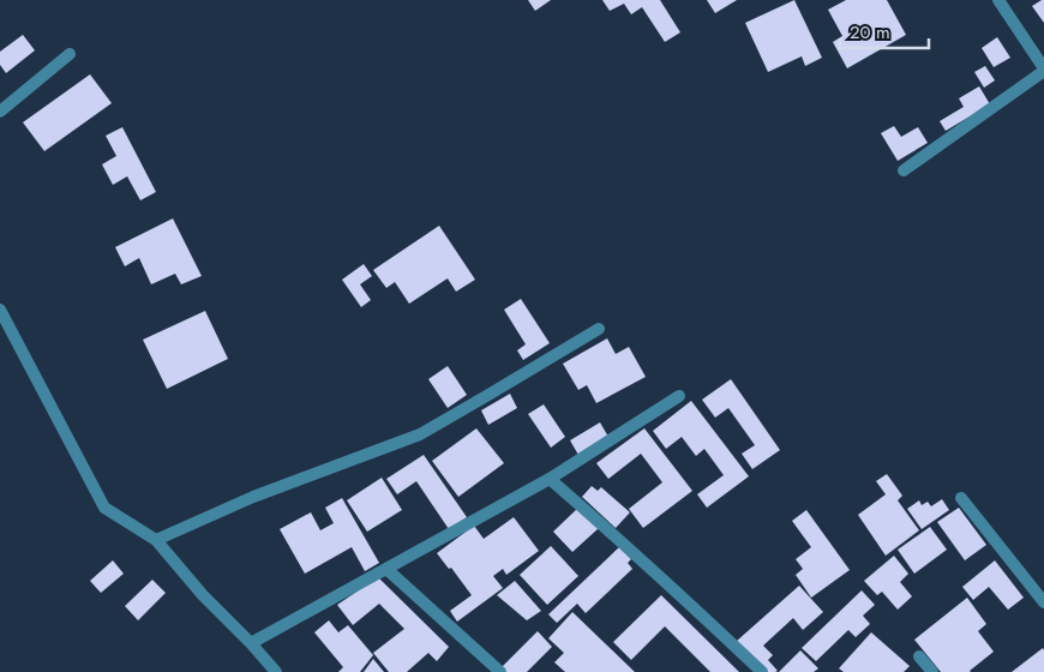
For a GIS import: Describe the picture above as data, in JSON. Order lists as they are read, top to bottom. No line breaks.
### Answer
{"scale_bar":"20 m"}
